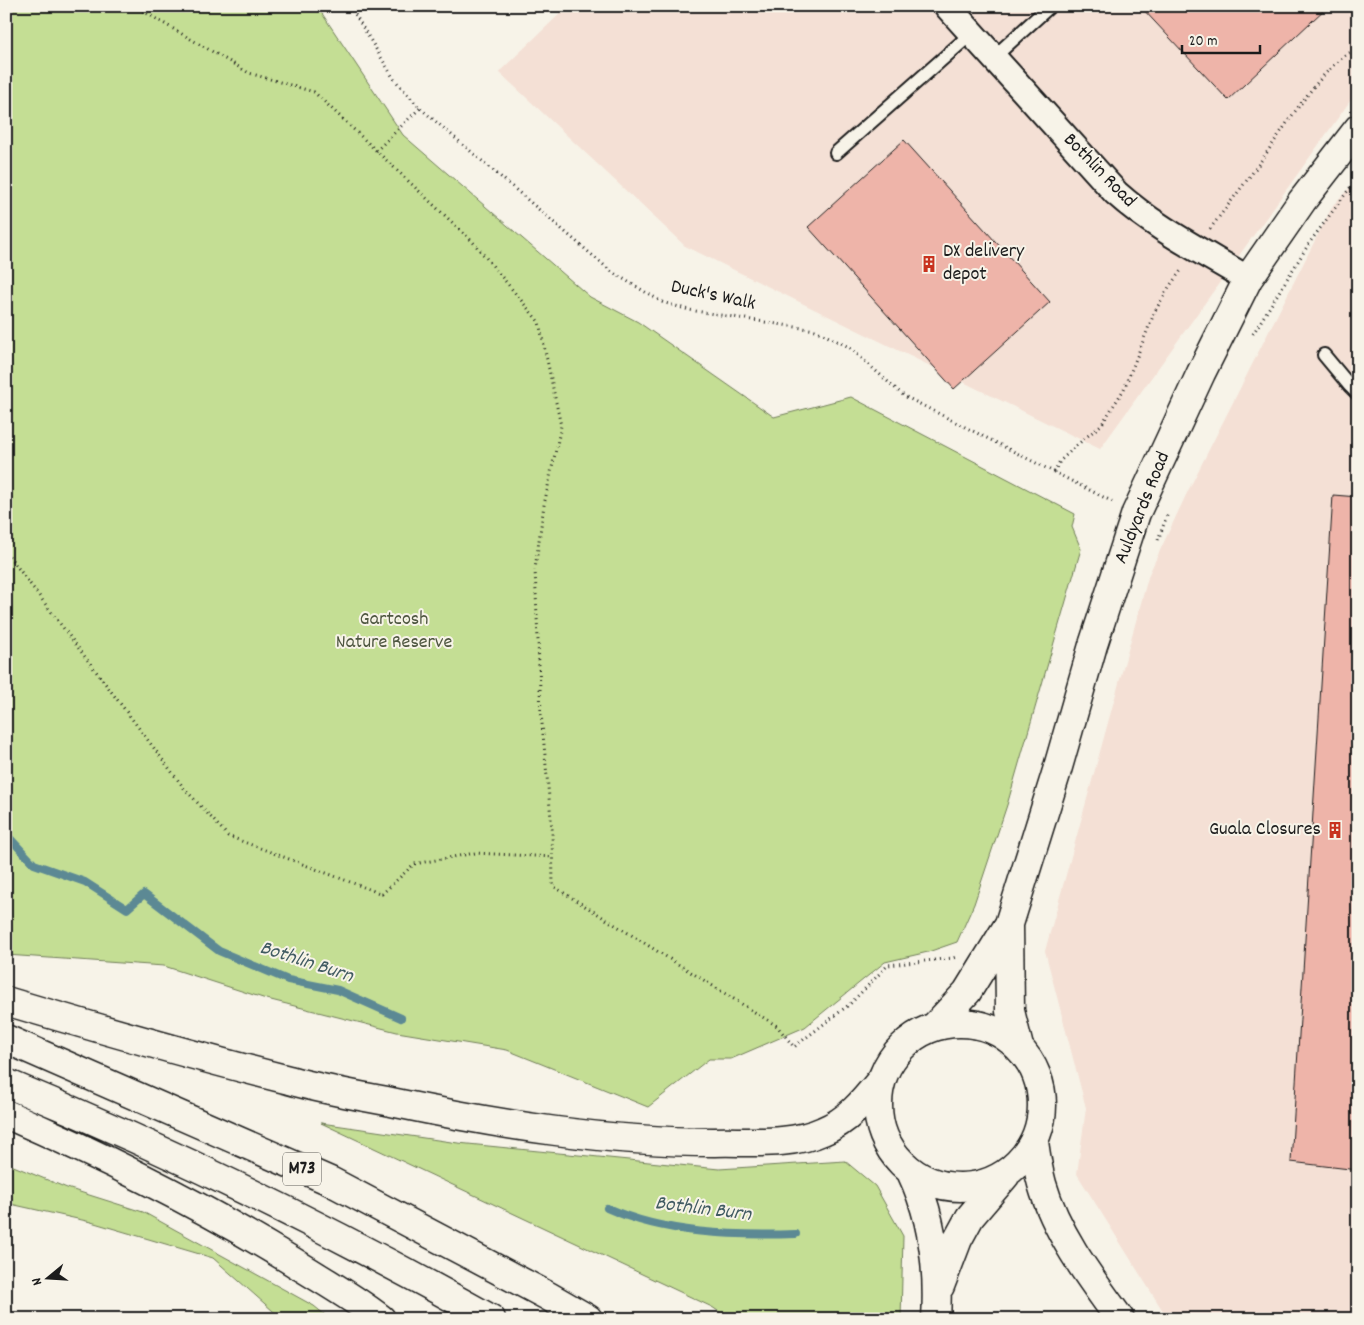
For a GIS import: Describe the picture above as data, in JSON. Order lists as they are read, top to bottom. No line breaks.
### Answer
{"streets":{"main road":["Auldyards Road","M73"],"street":["Bothlin Road"],"path":["Duck's Walk"]},"crossings":[["Bothlin Road","Auldyards Road"]],"water":["Bothlin Burn"],"parks":["Gartcosh Nature Reserve"],"places":{"building":["DX delivery depot","Guala Closures"]},"scale_bar":"20 m","north":"left"}
